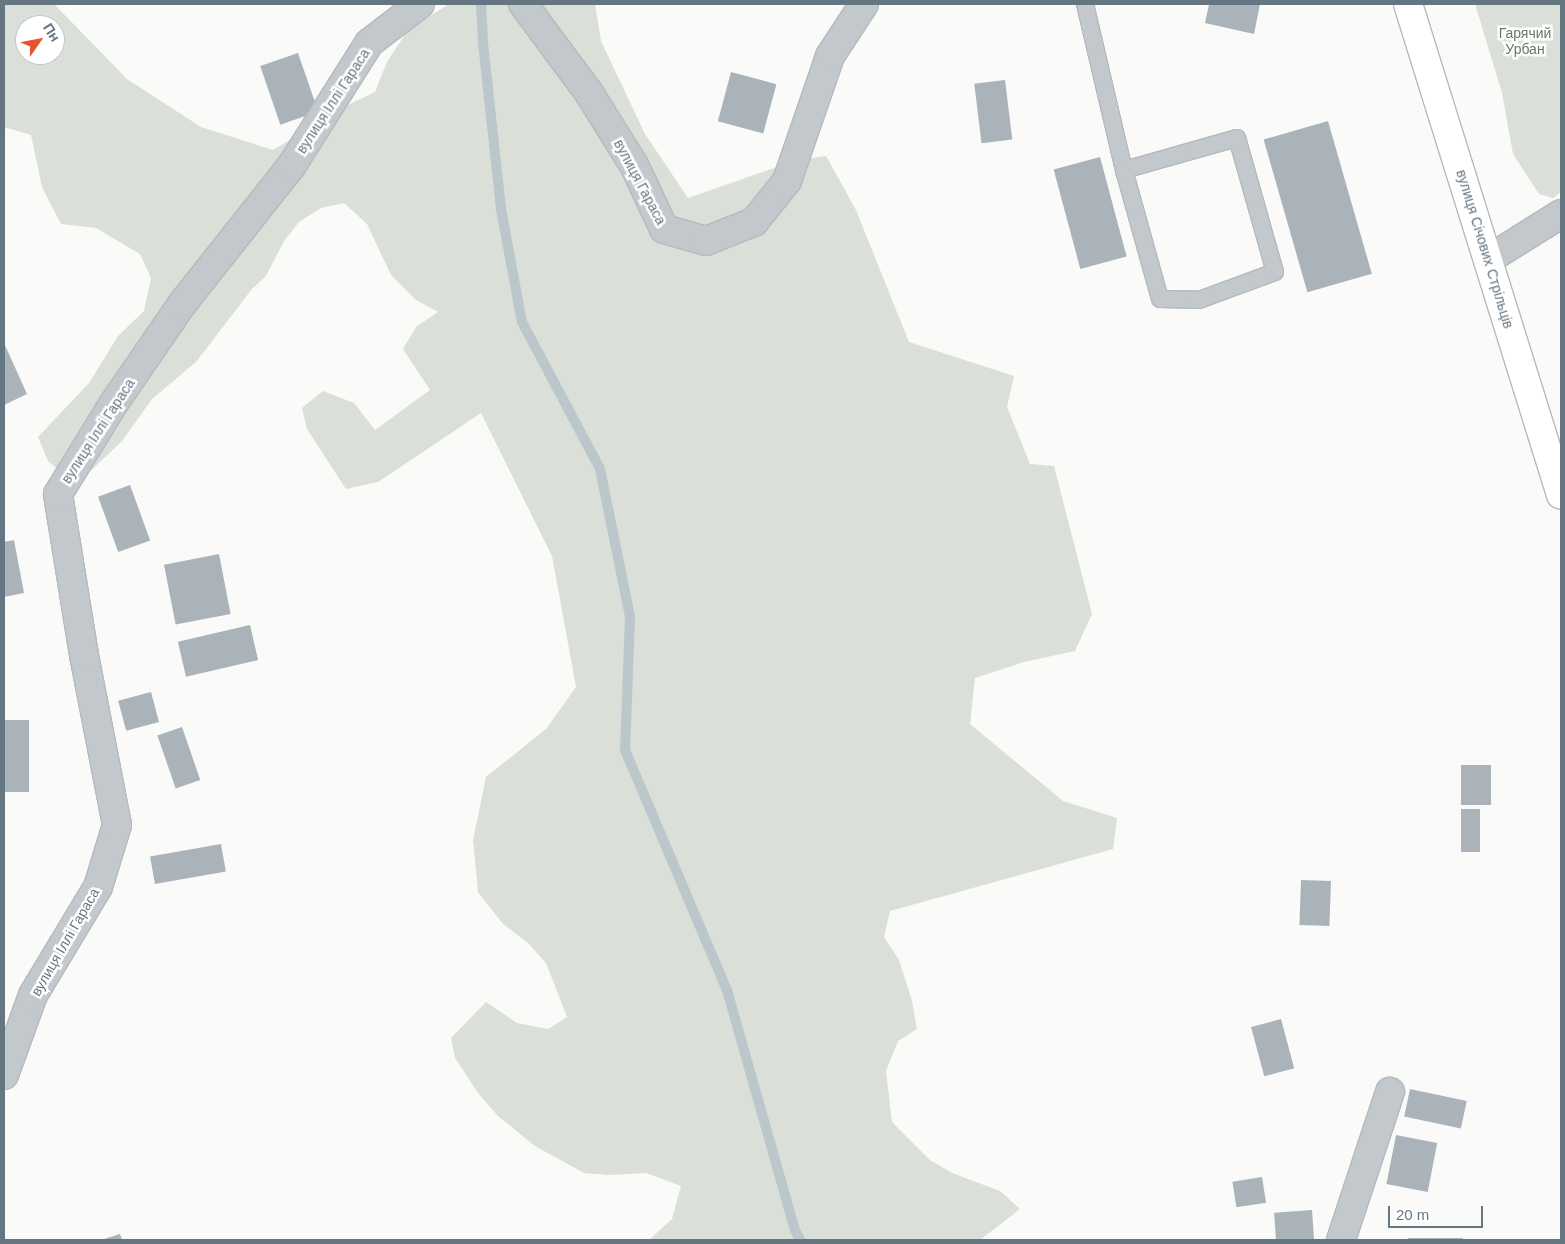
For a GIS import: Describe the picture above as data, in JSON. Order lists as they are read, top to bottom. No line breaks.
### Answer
{"streets":{"main road":["вулиця Січових Стрільців"],"street":["вулиця Іллі Гараса","вулиця Гараса"]},"parks":["Гарячий Урбан"],"scale_bar":"20 m","north":"top right"}
